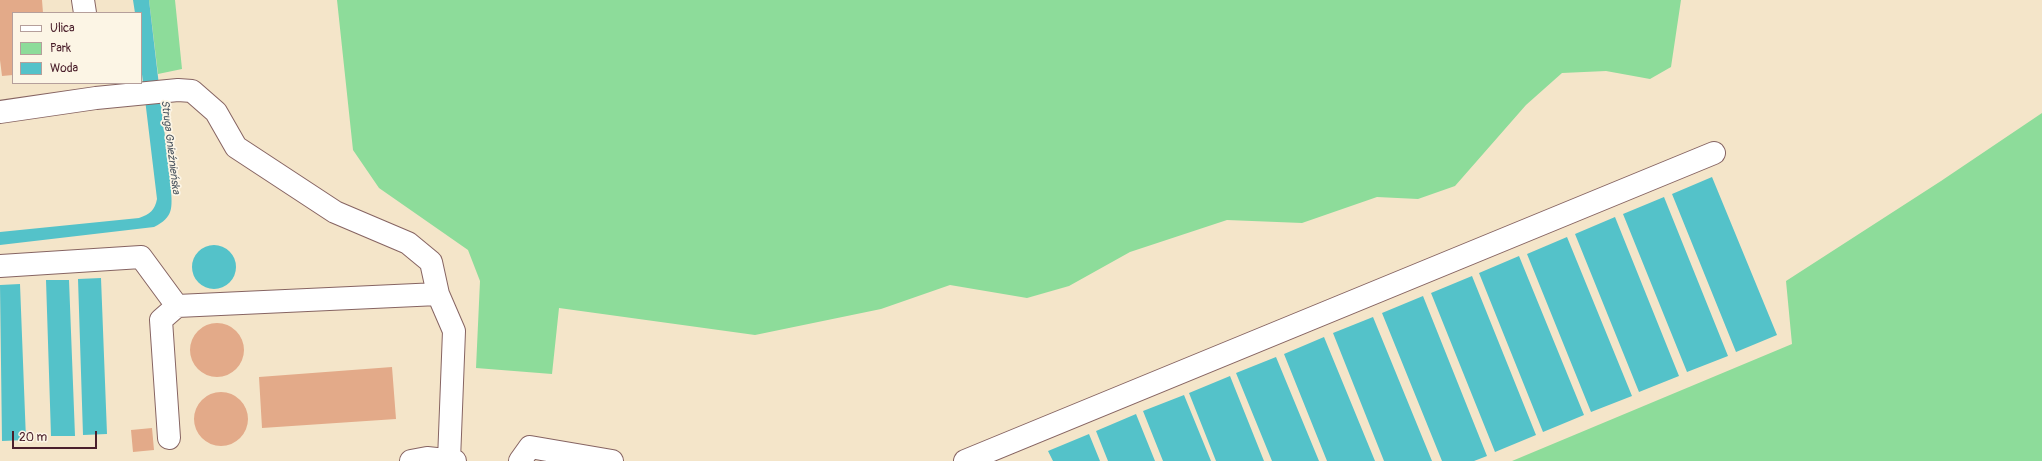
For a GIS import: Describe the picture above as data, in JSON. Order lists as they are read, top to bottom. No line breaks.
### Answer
{"water":["Struga Gnieźnieńska"],"legend":["Ulica","Park","Woda"],"scale_bar":"20 m"}
